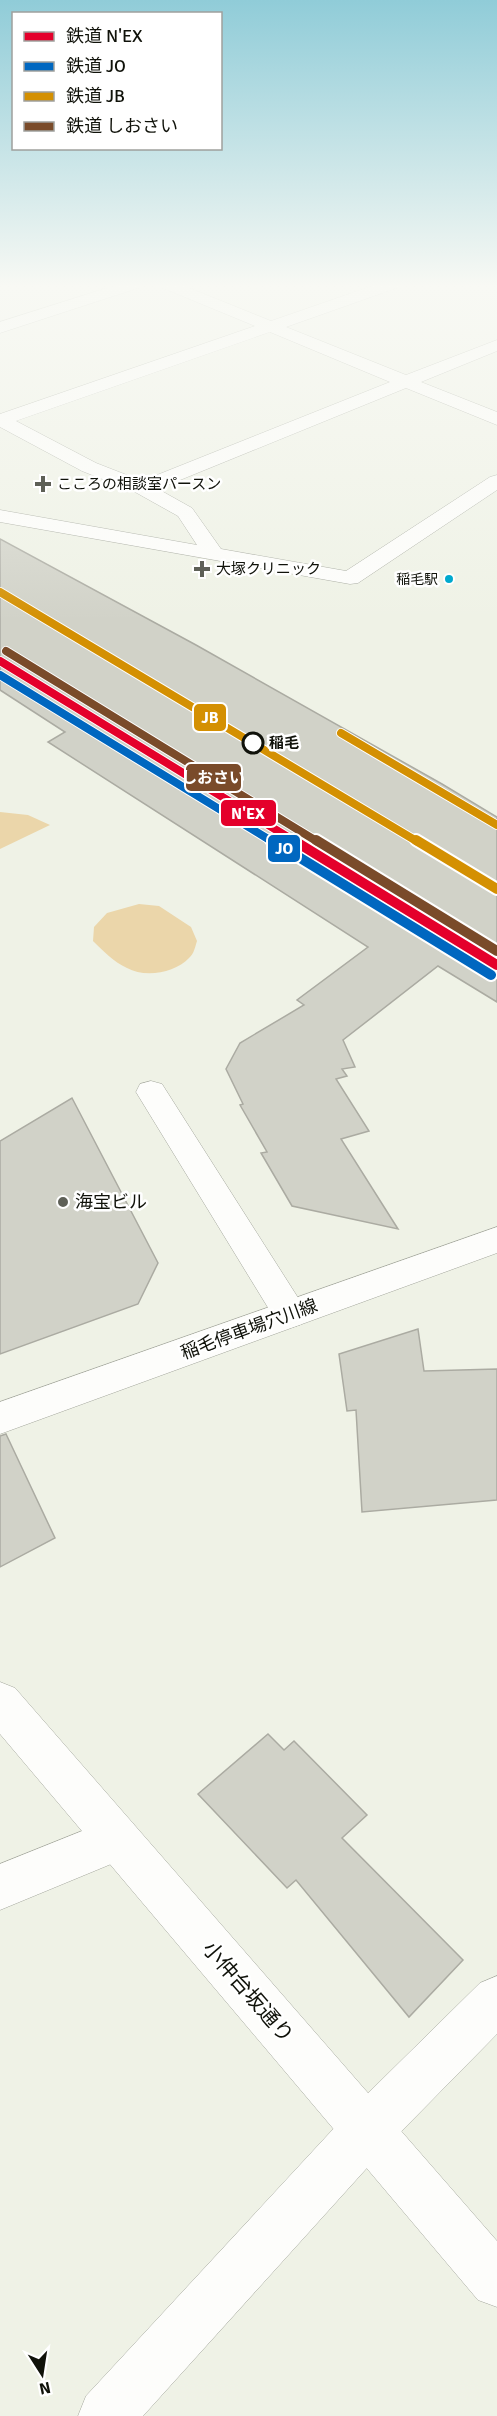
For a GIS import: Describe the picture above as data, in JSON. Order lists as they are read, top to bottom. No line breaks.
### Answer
{"streets":{"street":["稲毛停車場穴川線","小仲台坂通り"]},"places":{"health":["こころの相談室パースン","大塚クリニック"],"other":["稲毛駅","稲毛","海宝ビル"]},"lines":["rail line JB","rail line しおさい","rail line N'EX","rail line JO"],"legend":["鉄道 N'EX","鉄道 JO","鉄道 JB","鉄道 しおさい"],"north":"bottom"}
